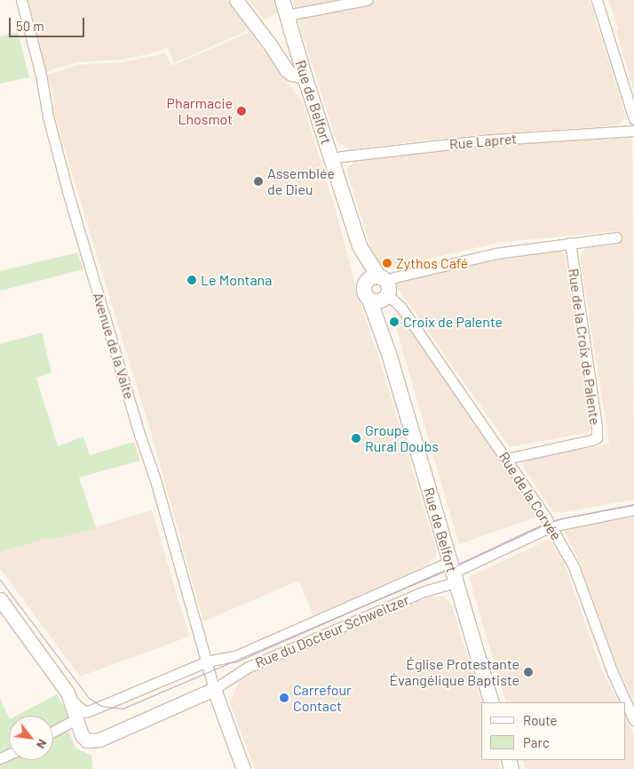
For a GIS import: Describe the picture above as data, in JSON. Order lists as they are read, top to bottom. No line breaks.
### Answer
{"streets":{"main road":["Rue de Belfort"],"street":["Rue Lapret","Avenue de la Vaite","Rue de la Croix de Palente","Rue de la Corvée","Rue du Docteur Schweitzer"]},"crossings":[["Rue de Belfort","Rue Lapret"],["Rue de Belfort","Rue de la Corvée"],["Rue de Belfort","Rue du Docteur Schweitzer"],["Avenue de la Vaite","Rue du Docteur Schweitzer"],["Rue de la Croix de Palente","Rue de la Corvée"]],"places":["Pharmacie Lhosmot","Assemblée de Dieu","Zythos Café","Le Montana","Croix de Palente","Groupe Rural Doubs","Église Protestante Évangélique Baptiste","Carrefour Contact"],"legend":["Route","Parc"],"scale_bar":"50 m","north":"bottom right"}
